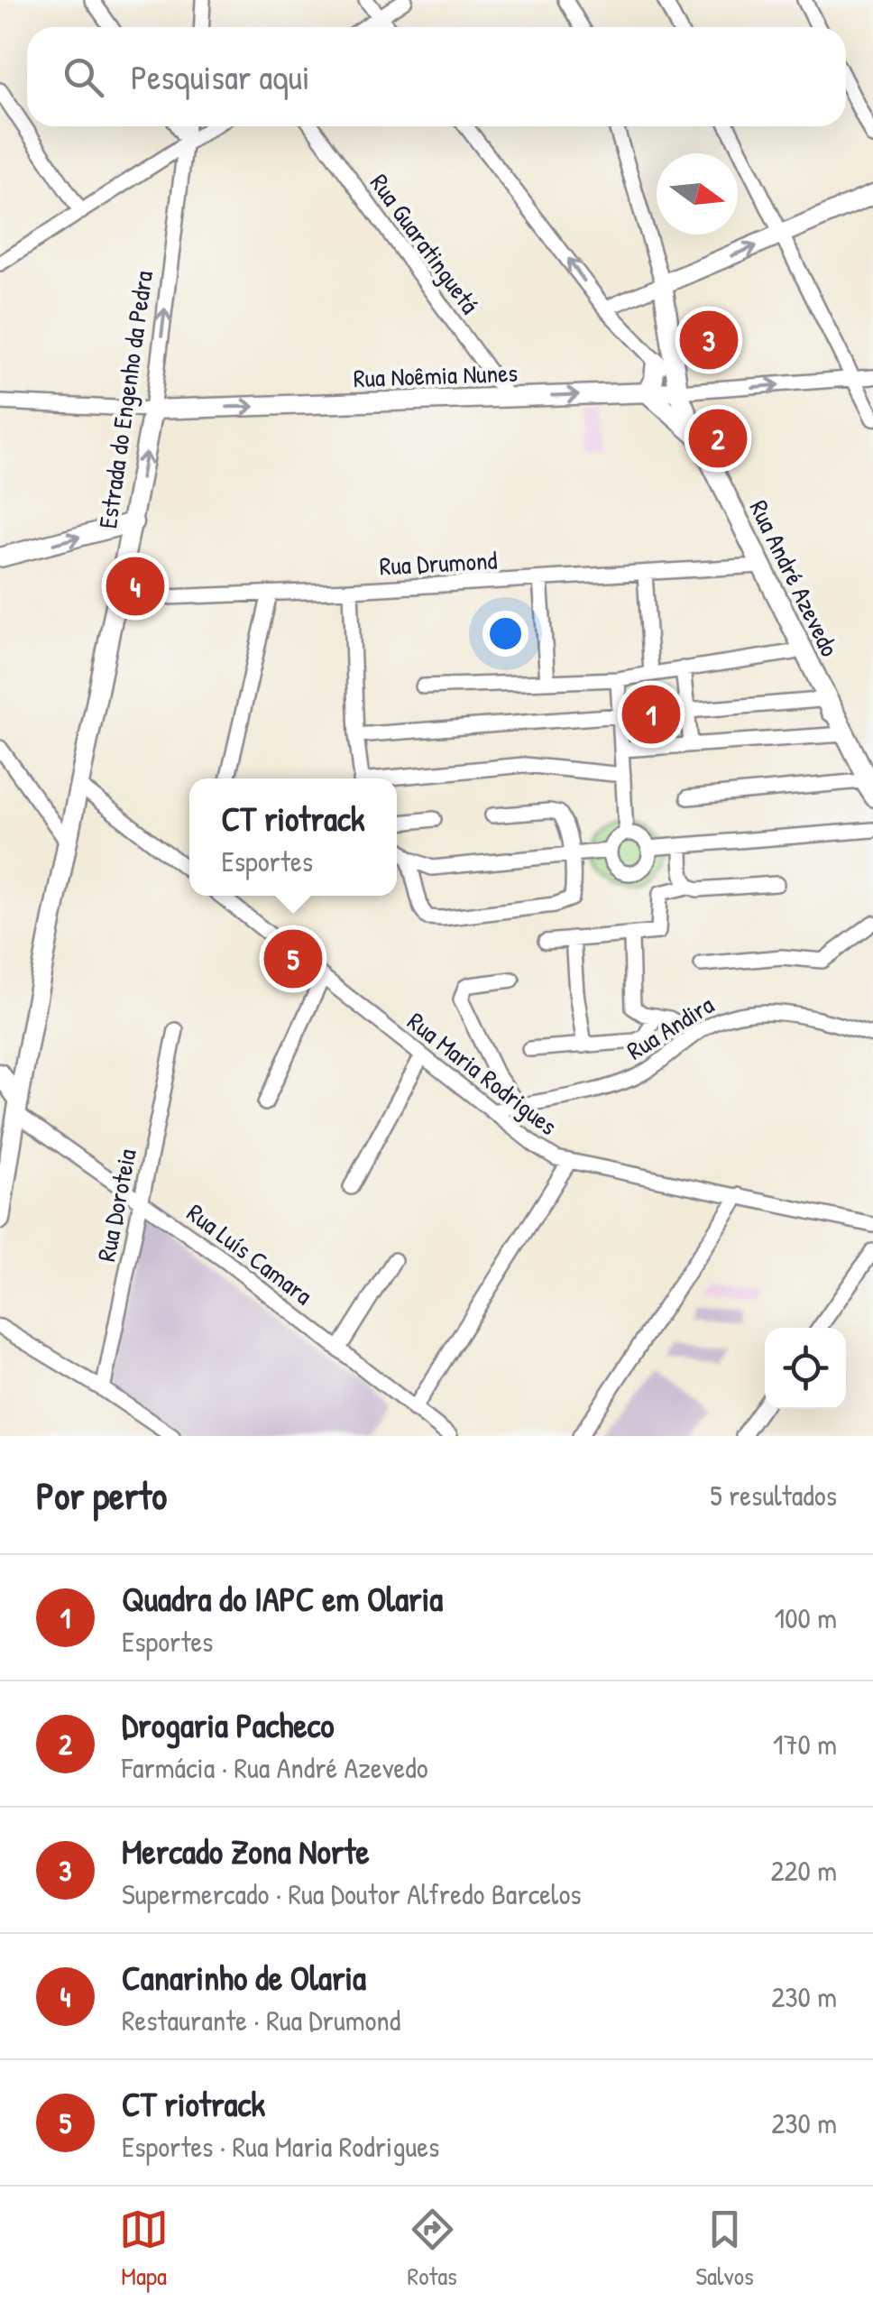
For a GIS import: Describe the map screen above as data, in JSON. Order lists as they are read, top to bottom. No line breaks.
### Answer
{"streets":{"street":["Rua Guaratinguetá","Rua Noêmia Nunes","Estrada do Engenho da Pedra","Rua Drumond","Rua André Azevedo","Rua Andira","Rua Maria Rodrigues","Rua Doroteia","Rua Luís Camara"]},"crossings":[["Rua Guaratinguetá","Rua Noêmia Nunes"],["Rua Noêmia Nunes","Estrada do Engenho da Pedra"],["Rua Noêmia Nunes","Rua André Azevedo"],["Estrada do Engenho da Pedra","Rua Drumond"],["Estrada do Engenho da Pedra","Rua Luís Camara"],["Rua Drumond","Rua André Azevedo"],["Rua Andira","Rua Maria Rodrigues"],["Rua Doroteia","Rua Luís Camara"]],"one_way":["Rua Noêmia Nunes"],"north":"right","page":{"search":"Pesquisar aqui","pins":["3","2","4","1","5"],"popup":["CT riotrack","Esportes"],"heading":["Por perto","5 resultados"],"list":[{"mark":"1","name":"Quadra do IAPC em Olaria","note":"Esportes","value":"100 m"},{"mark":"2","name":"Drogaria Pacheco","note":"Farmácia · Rua André Azevedo","value":"170 m"},{"mark":"3","name":"Mercado Zona Norte","note":"Supermercado · Rua Doutor Alfredo Barcelos","value":"220 m"},{"mark":"4","name":"Canarinho de Olaria","note":"Restaurante · Rua Drumond","value":"230 m"},{"mark":"5","name":"CT riotrack","note":"Esportes · Rua Maria Rodrigues","value":"230 m"}],"nav":["Mapa","Rotas","Salvos"]}}
